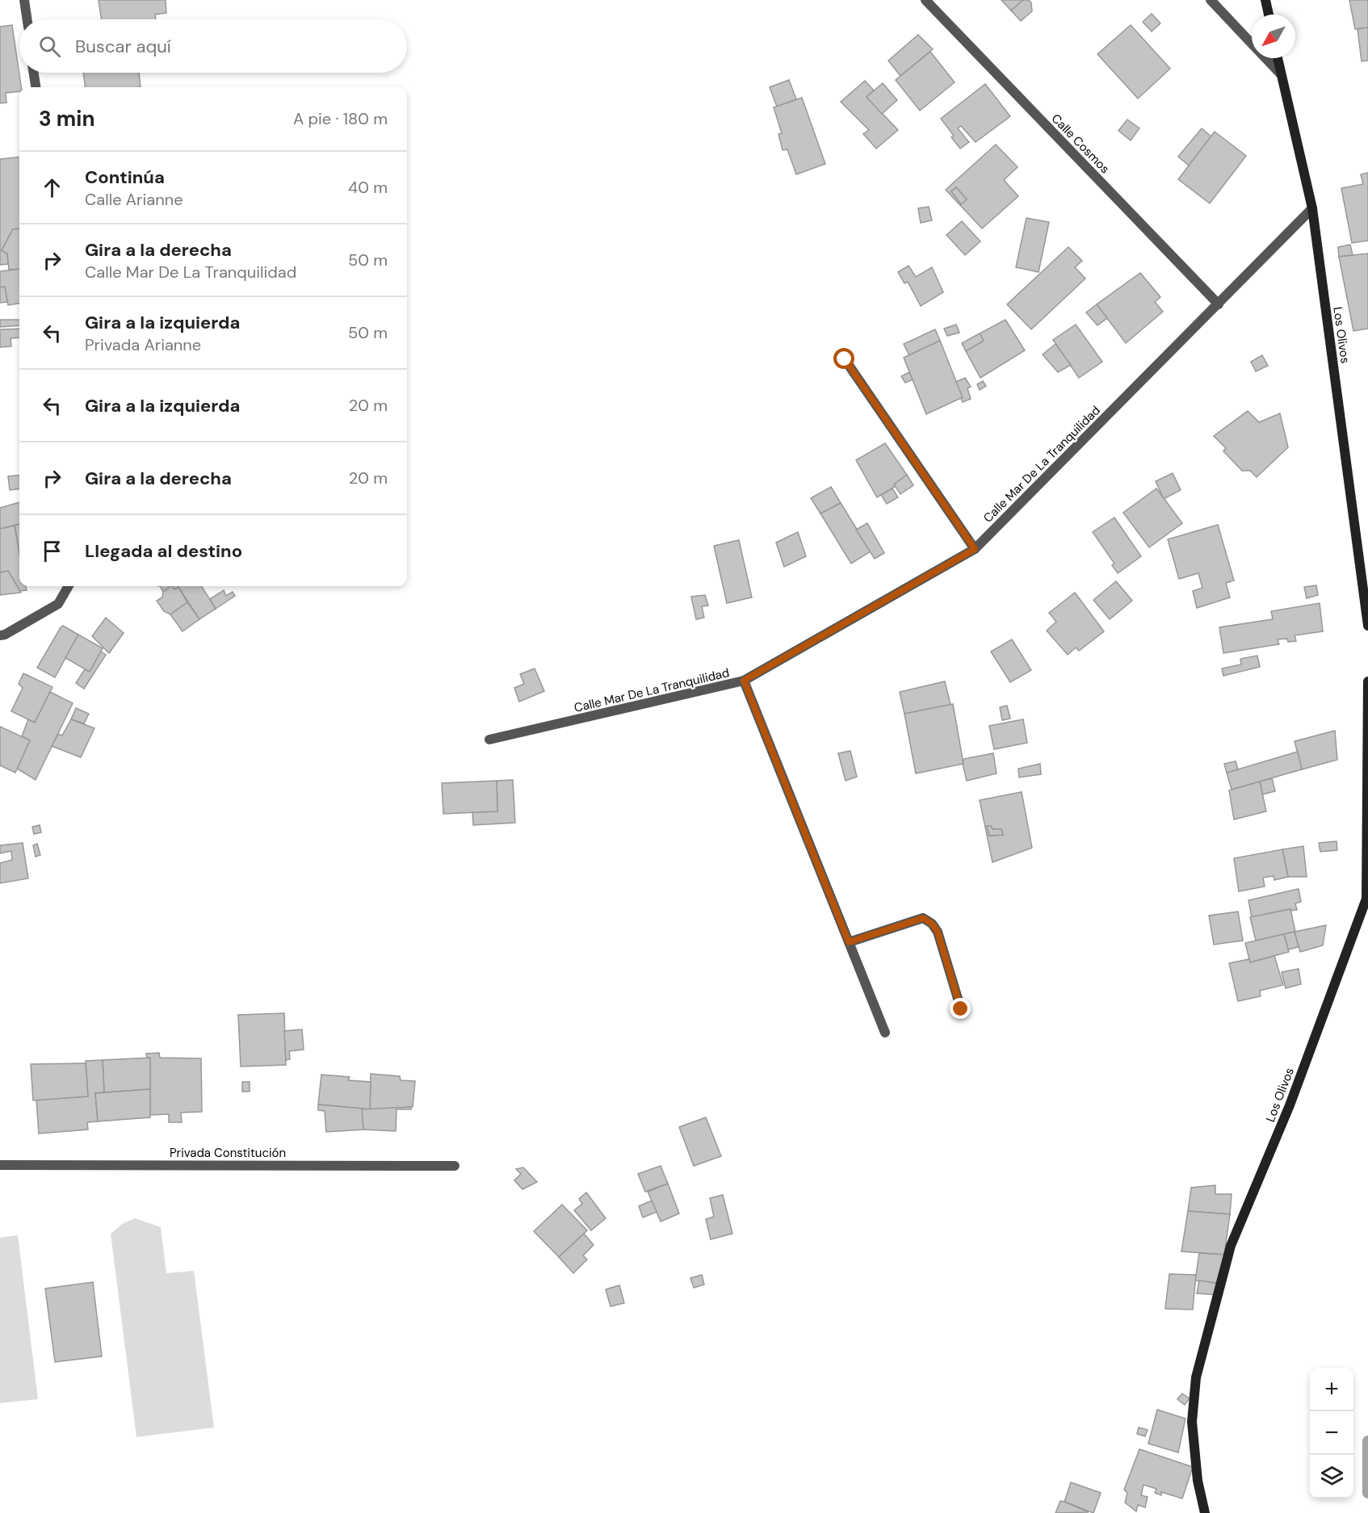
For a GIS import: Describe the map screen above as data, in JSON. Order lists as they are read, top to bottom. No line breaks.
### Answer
{"streets":{"street":["Calle Cosmos","Los Olivos","Calle Mar De La Tranquilidad","Privada Constitución"]},"crossings":[["Calle Cosmos","Calle Mar De La Tranquilidad"],["Los Olivos","Calle Mar De La Tranquilidad"]],"north":"bottom left","page":{"search":"Buscar aquí","heading":["3 min","A pie · 180 m"],"list":[["Continúa","Calle Arianne","40 m"],["Gira a la derecha","Calle Mar De La Tranquilidad","50 m"],["Gira a la izquierda","Privada Arianne","50 m"],["Gira a la izquierda","20 m"],["Gira a la derecha","20 m"],"Llegada al destino"],"map_buttons":["+","−"]}}
